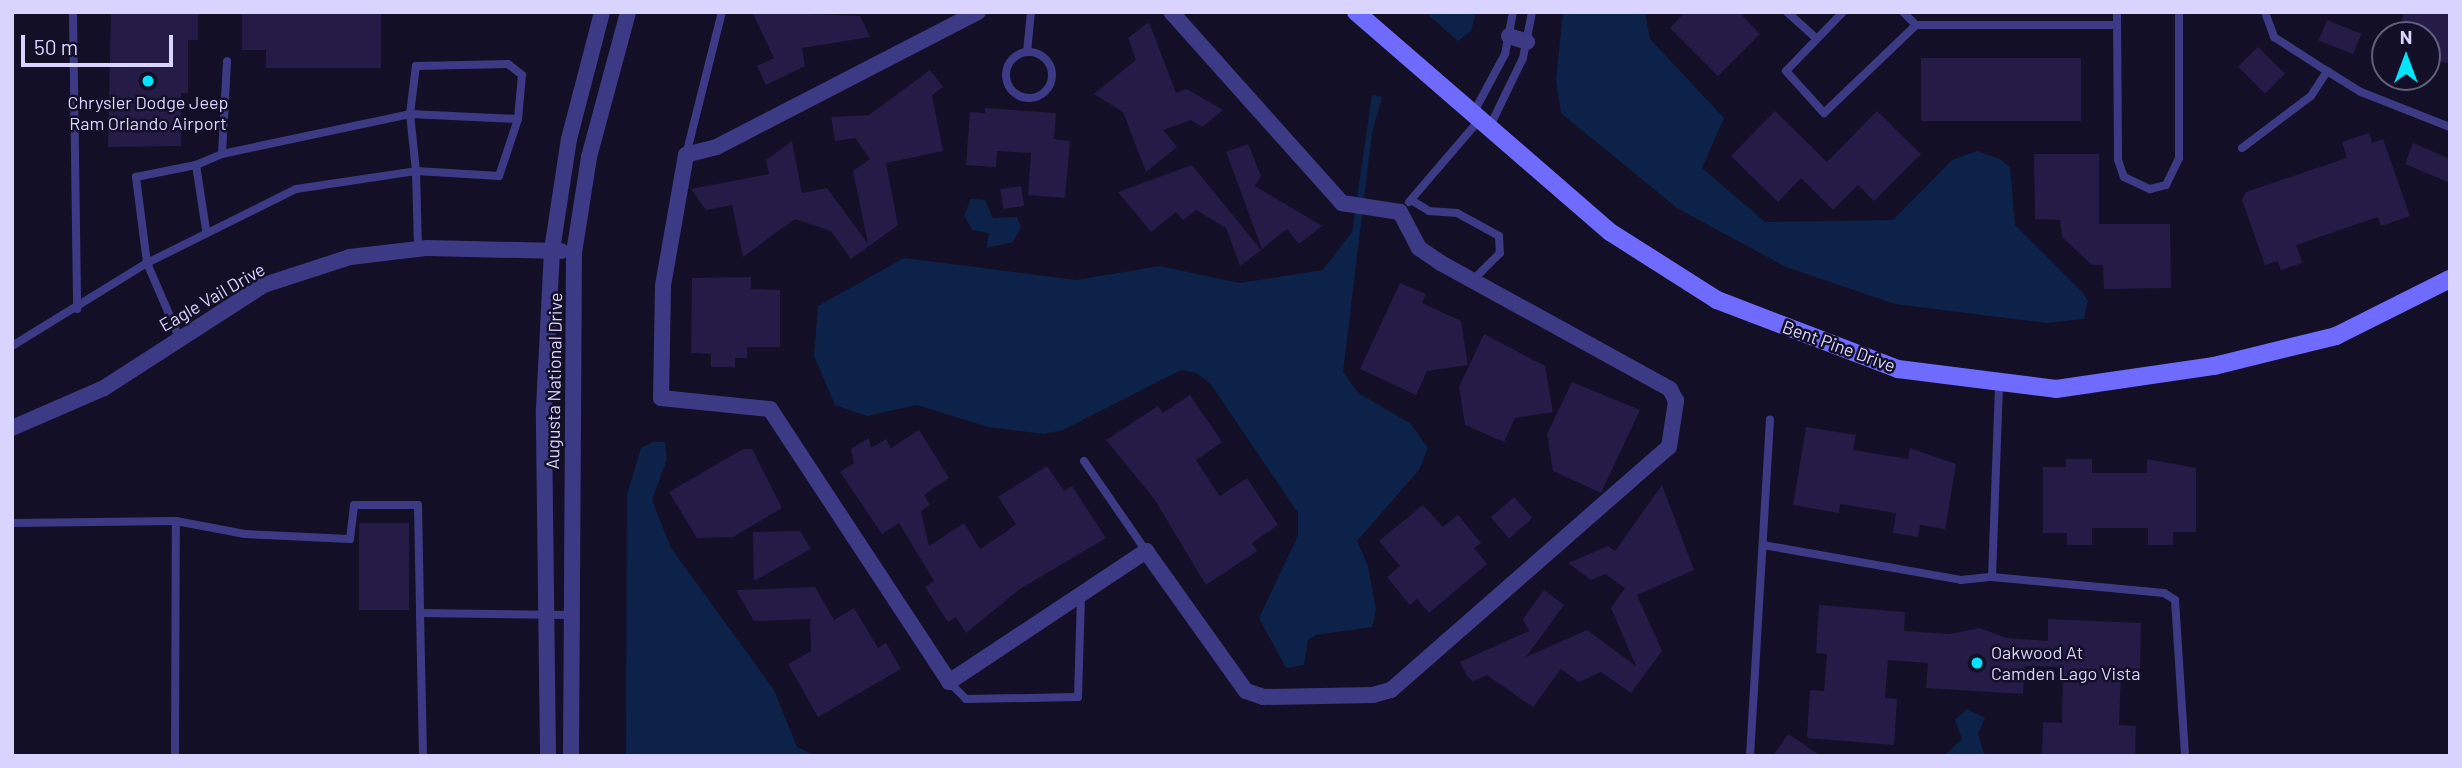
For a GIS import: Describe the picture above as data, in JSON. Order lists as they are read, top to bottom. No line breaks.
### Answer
{"streets":{"street":["Eagle Vail Drive","Bent Pine Drive","Augusta National Drive"]},"crossings":[["Eagle Vail Drive","Augusta National Drive"]],"places":["Chrysler Dodge Jeep Ram Orlando Airport","Oakwood At Camden Lago Vista"],"scale_bar":"50 m","north":"top"}
